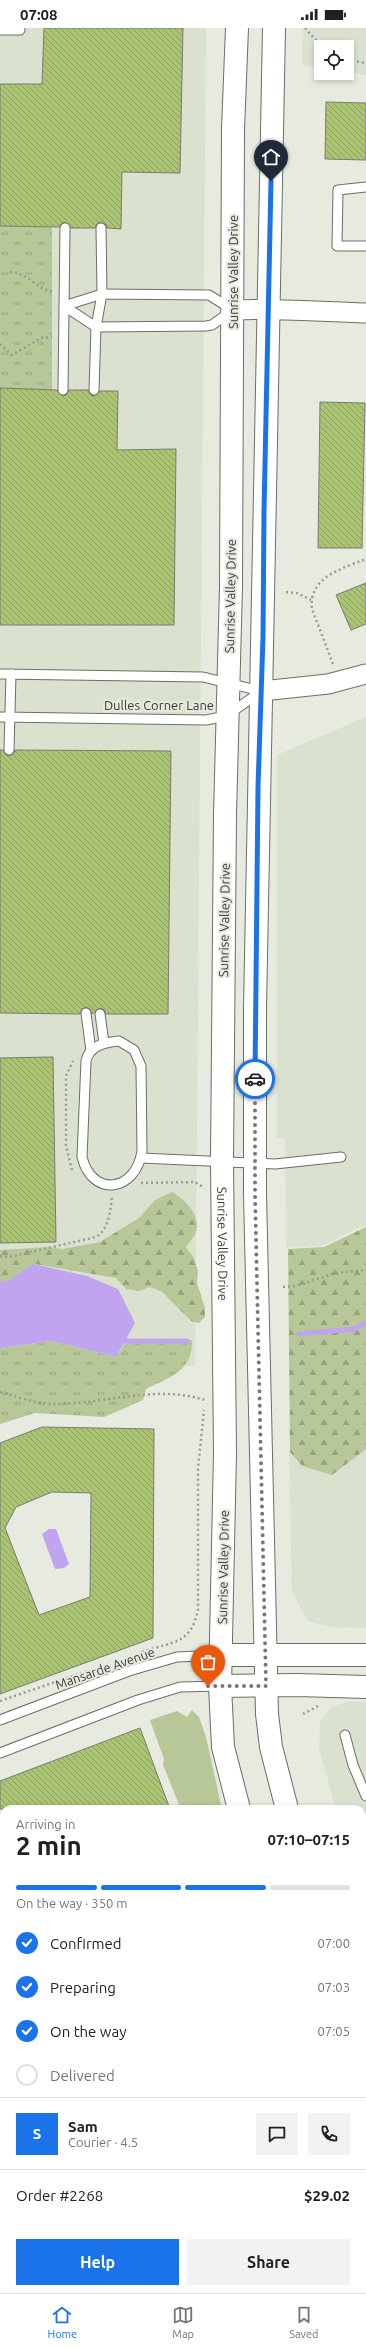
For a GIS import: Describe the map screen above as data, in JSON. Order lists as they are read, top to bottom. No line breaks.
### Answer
{"streets":{"main road":["Sunrise Valley Drive"],"lane":["Dulles Corner Lane","Mansarde Avenue"]},"crossings":[["Sunrise Valley Drive","Dulles Corner Lane"],["Sunrise Valley Drive","Mansarde Avenue"]],"page":{"status":"07:08","heading":["2 min","Arriving in","07:10–07:15"],"panel":["Sam","Courier · 4.5","Order #2268","$29.02"],"bar":"On the way · 350 m","list":[["Confirmed","07:00"],["Preparing","07:03"],["On the way","07:05"],"Delivered"],"round":"S","buttons":["Help","Share"],"tabs":["Home","Map","Saved"]}}
